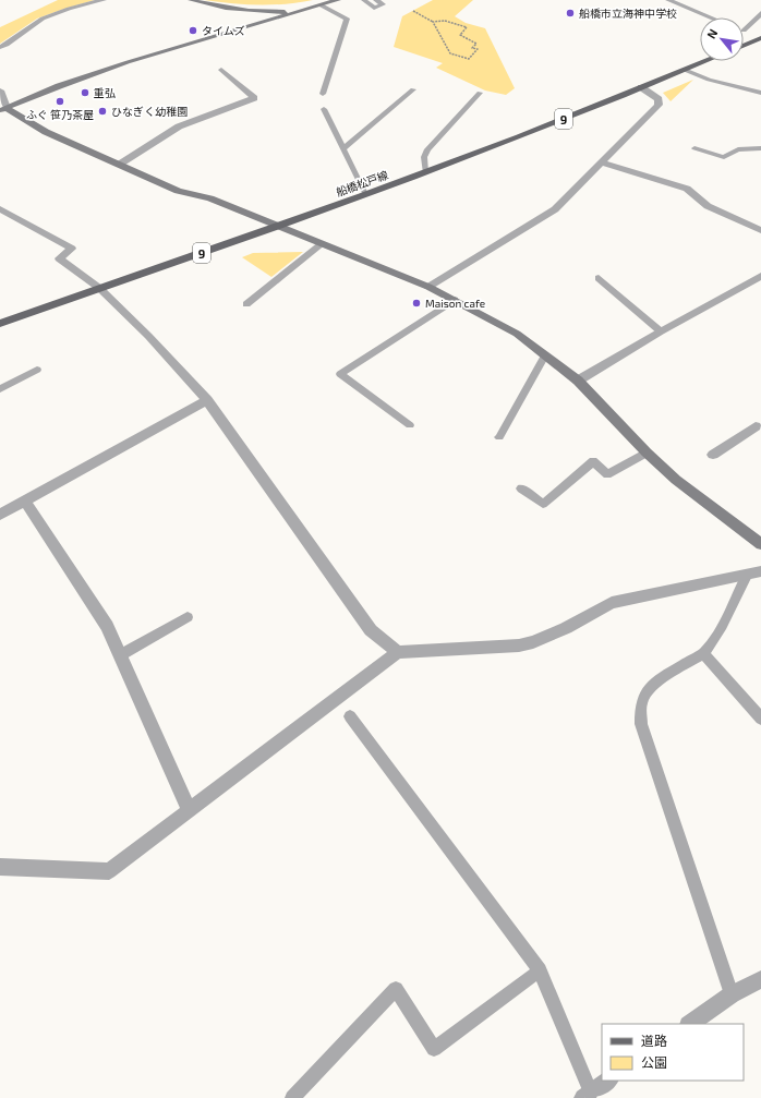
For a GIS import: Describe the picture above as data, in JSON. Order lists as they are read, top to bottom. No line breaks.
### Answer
{"streets":{"main road":["9","船橋松戸線"]},"places":["船橋市立海神中学校","タイムズ","重弘","ふぐ 笹乃茶屋","ひなぎく幼稚園","Maison cafe"],"legend":["道路","公園"],"north":"top left"}
